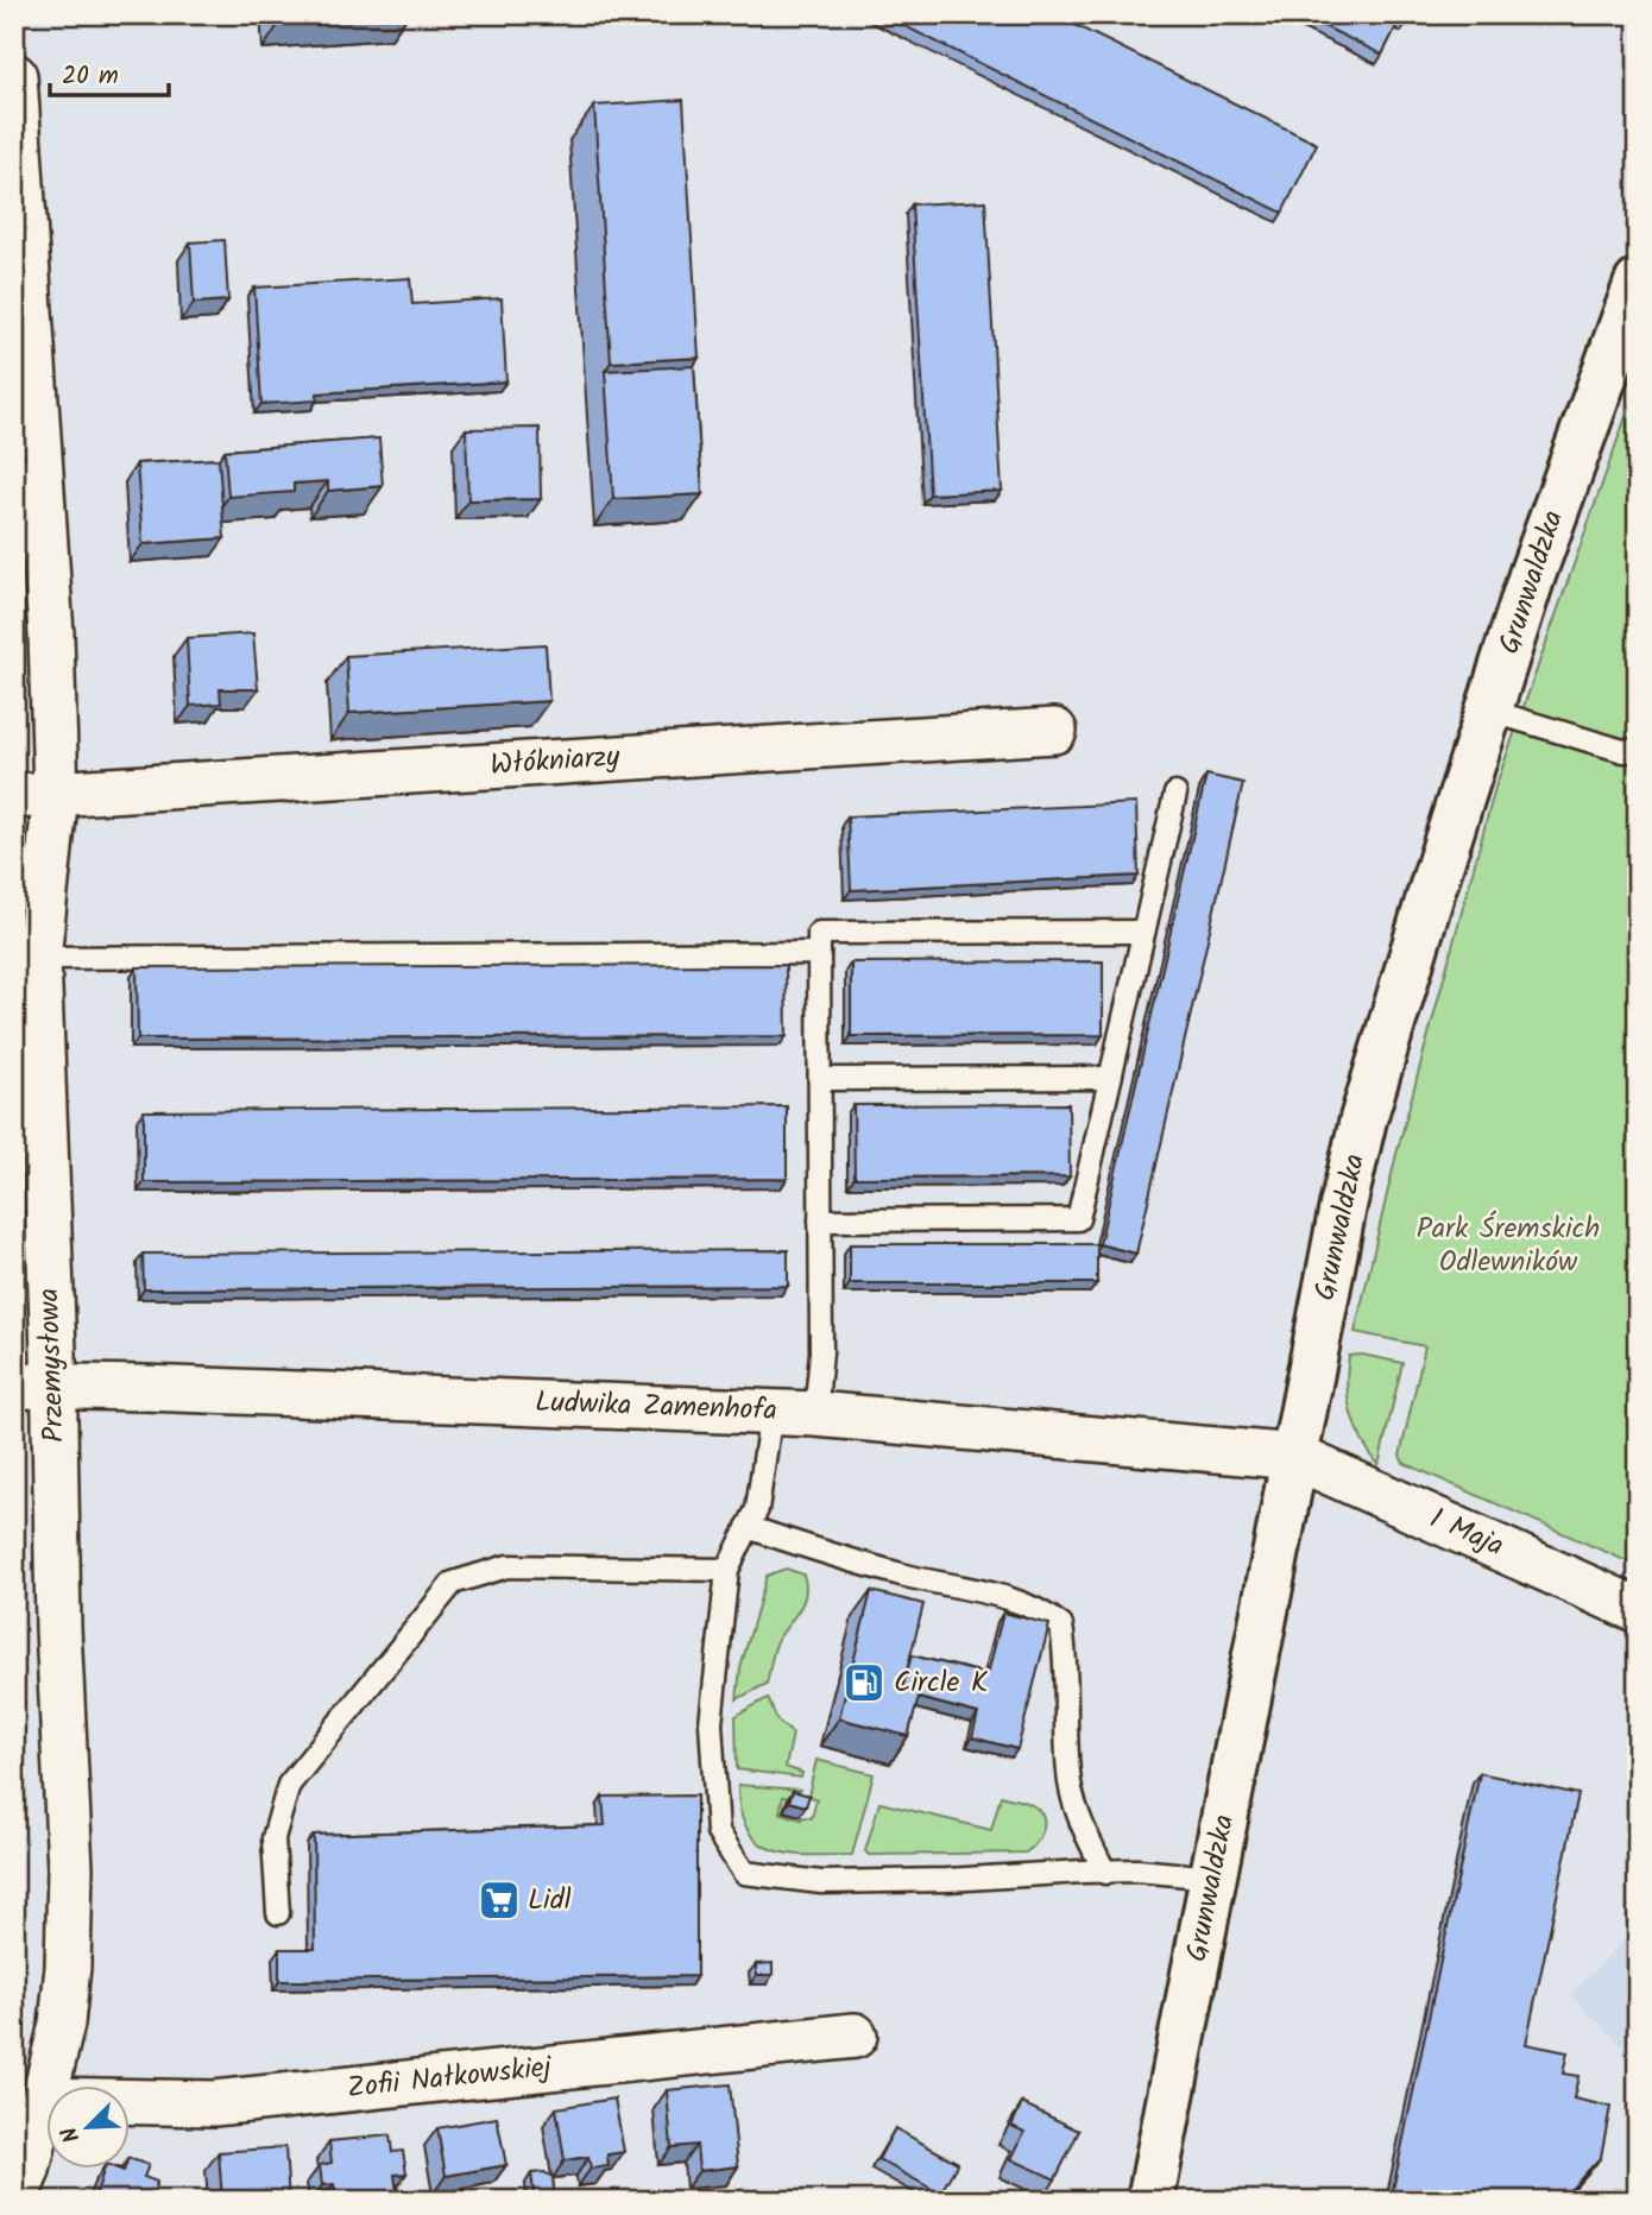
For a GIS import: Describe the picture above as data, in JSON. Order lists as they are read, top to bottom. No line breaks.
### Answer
{"streets":{"main road":["Grunwaldzka"],"street":["Włókniarzy","Przemysłowa","Ludwika Zamenhofa","1 Maja","Zofii Nałkowskiej"]},"crossings":[["Grunwaldzka","Ludwika Zamenhofa"],["Grunwaldzka","1 Maja"],["Włókniarzy","Przemysłowa"],["Przemysłowa","Ludwika Zamenhofa"],["Przemysłowa","Zofii Nałkowskiej"],["Ludwika Zamenhofa","1 Maja"]],"parks":["Park Śremskich Odlewników"],"places":{"fuel station":["Circle K"],"supermarket":["Lidl"]},"scale_bar":"20 m","north":"bottom left"}
